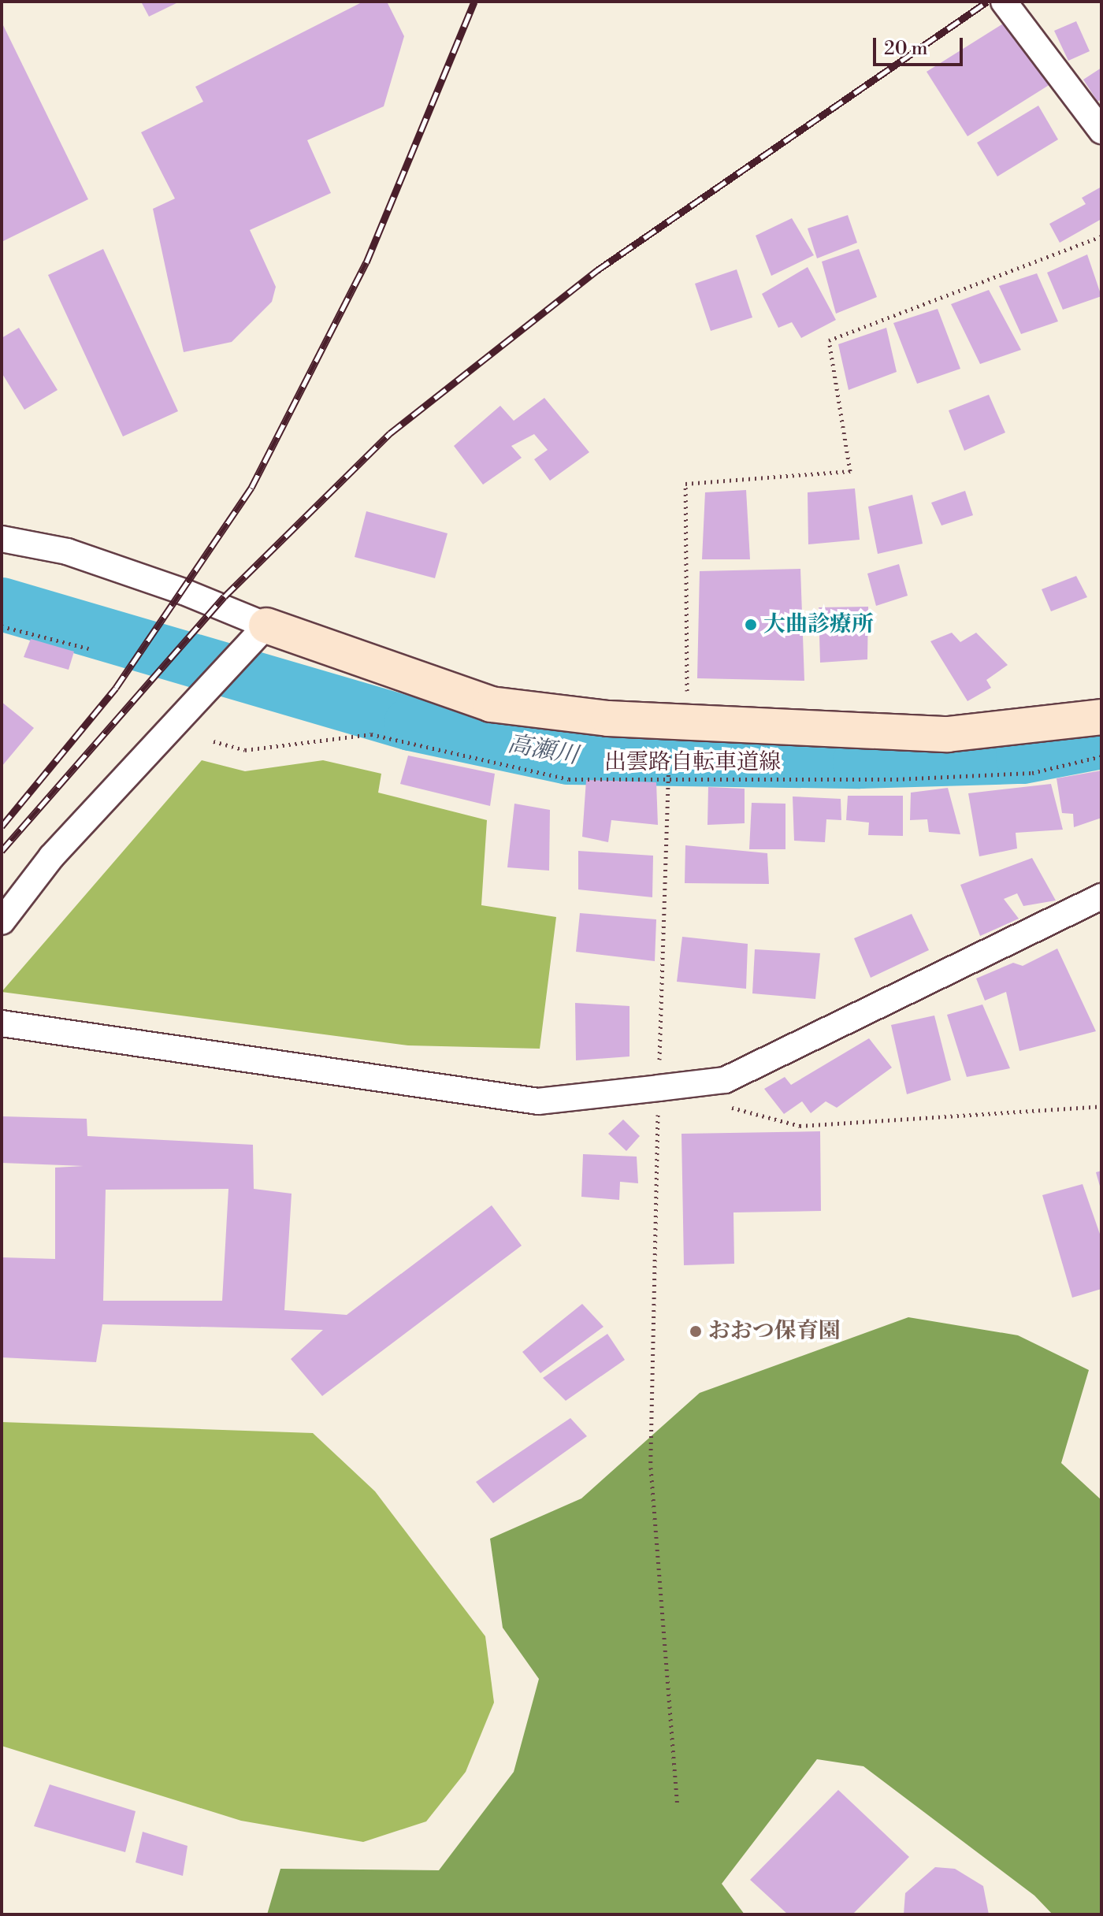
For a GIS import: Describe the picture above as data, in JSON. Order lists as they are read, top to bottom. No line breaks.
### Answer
{"streets":{"path":["出雲路自転車道線"]},"water":["高瀬川"],"places":["大曲診療所","おおつ保育園"],"scale_bar":"20 m"}
